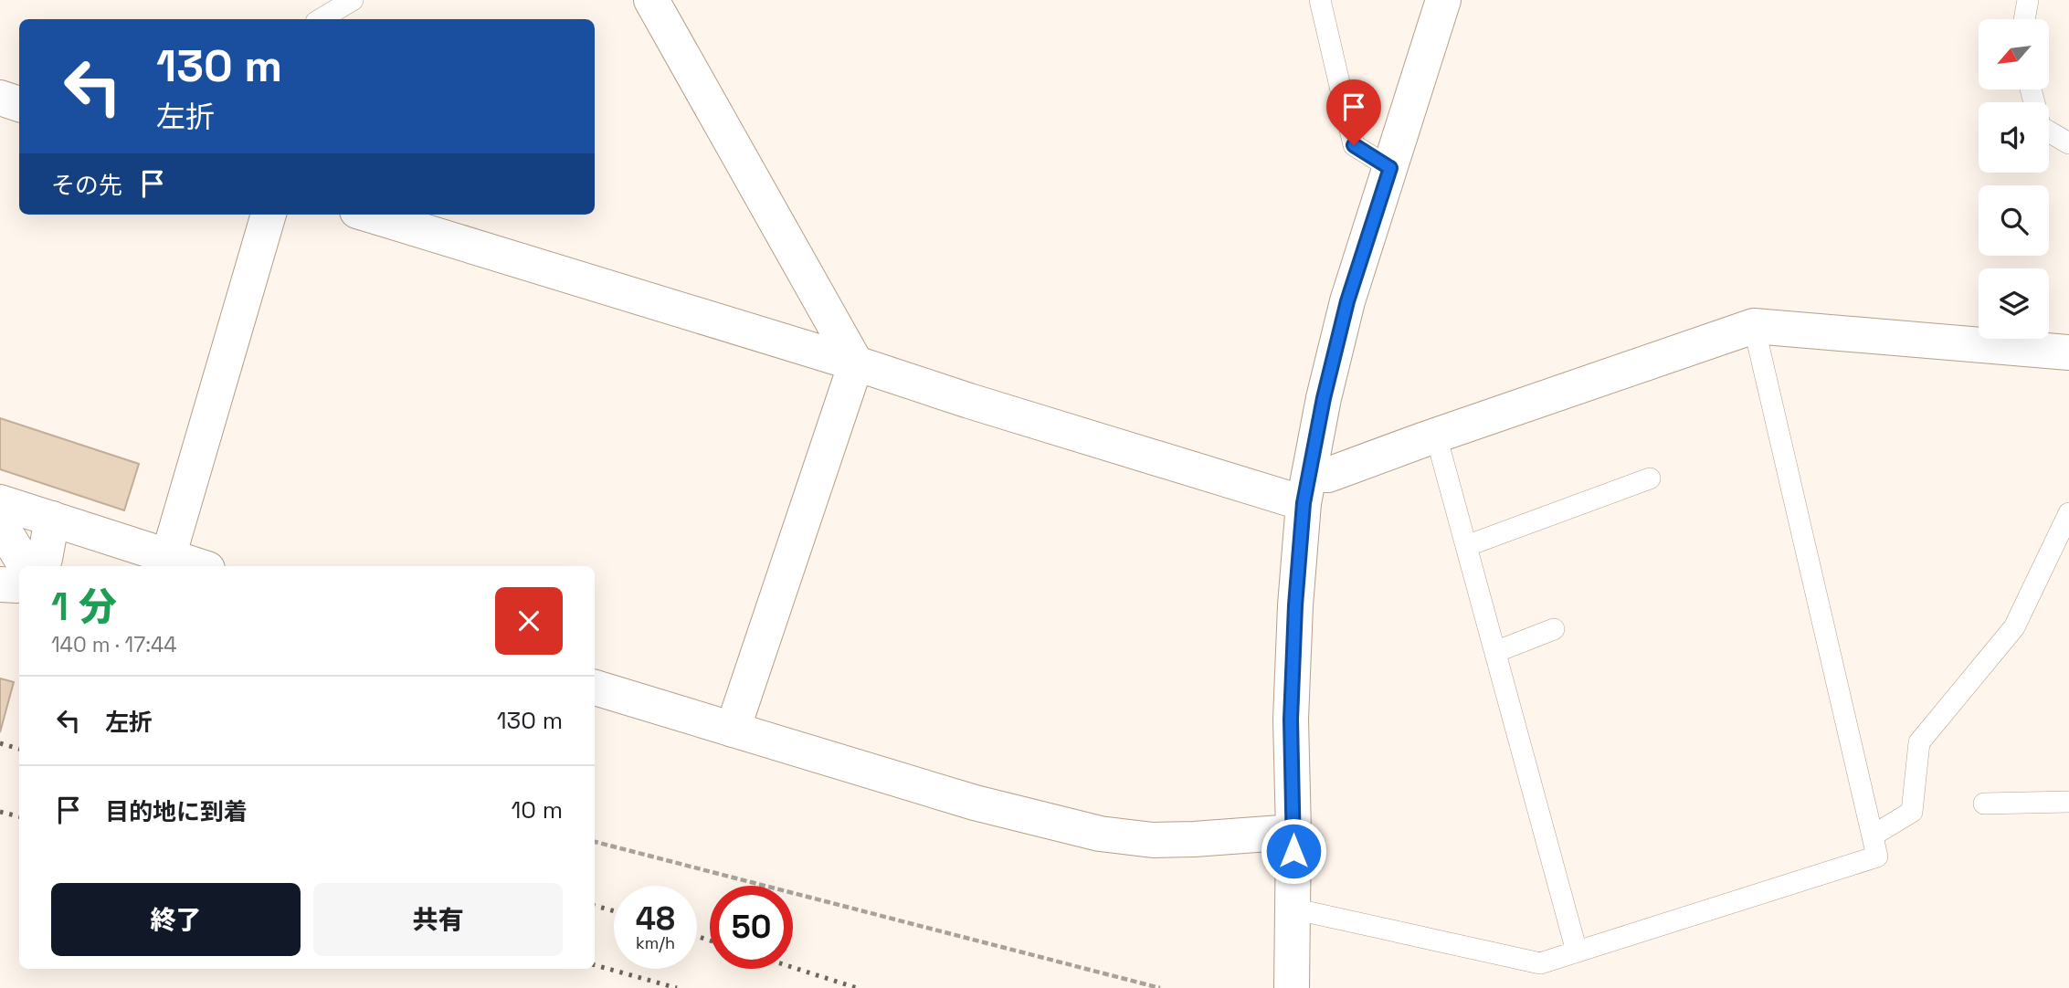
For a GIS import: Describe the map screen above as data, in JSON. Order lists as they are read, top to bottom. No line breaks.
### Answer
{"north":"bottom left","page":{"turn":["130 m","左折"],"then":"その先","heading":["1 分","140 m · 17:44"],"list":[{"name":"左折","value":"130 m"},{"name":"目的地に到着","value":"10 m"}],"buttons":["終了","共有"],"speed":"48 km/h","limit":"50"}}
